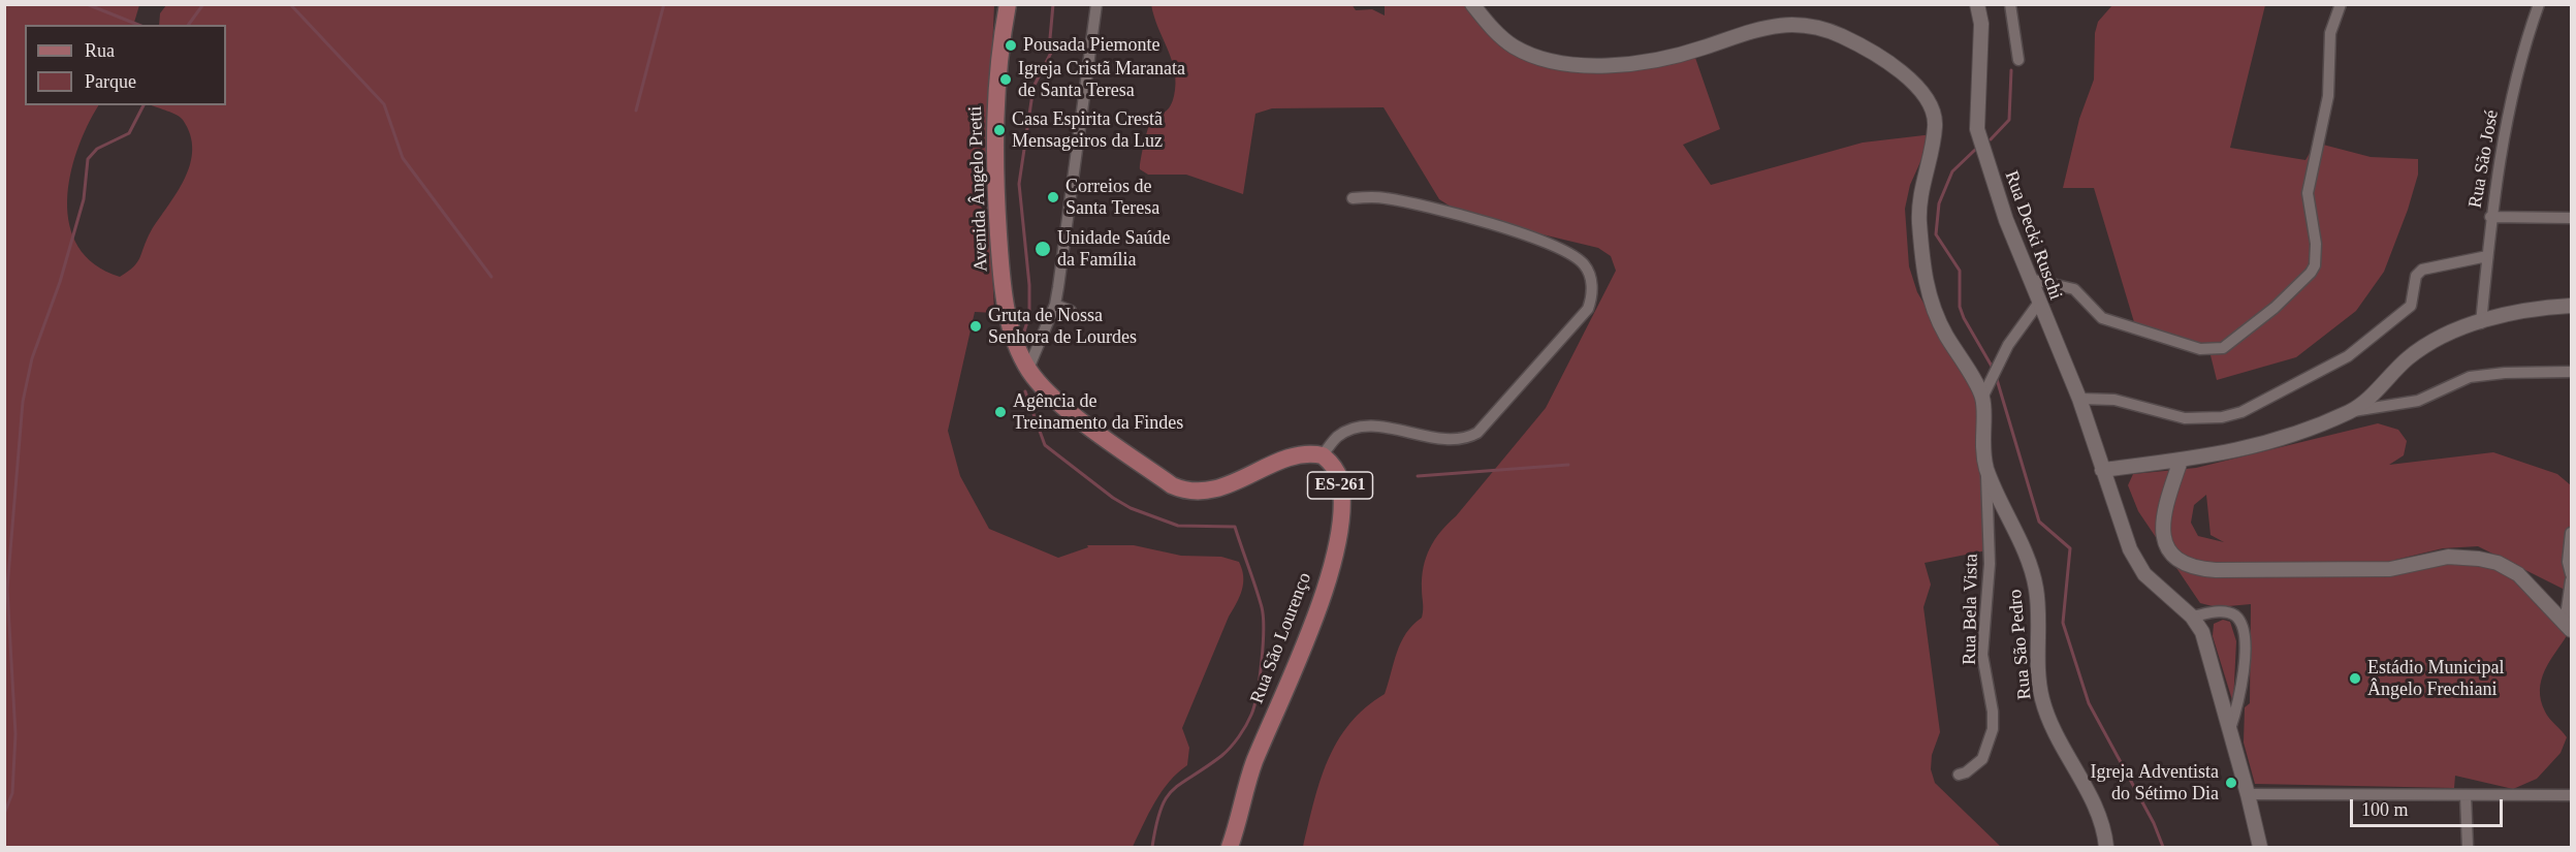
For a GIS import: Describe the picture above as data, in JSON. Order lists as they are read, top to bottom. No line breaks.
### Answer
{"streets":{"main road":["Avenida Ângelo Pretti","ES-261","Rua São Lourenço"],"street":["Rua São José","Rua Decki Ruschi","Rua Bela Vista","Rua São Pedro"]},"crossings":[["Avenida Ângelo Pretti","ES-261"],["ES-261","Rua São Lourenço"],["Rua Bela Vista","Rua São Pedro"]],"places":["Pousada Piemonte","Igreja Cristã Maranata de Santa Teresa","Casa Espirita Crestã Mensageiros da Luz","Correios de Santa Teresa","Unidade Saúde da Família","Gruta de Nossa Senhora de Lourdes","Agência de Treinamento da Findes","Estádio Municipal Ângelo Frechiani","Igreja Adventista do Sétimo Dia"],"legend":["Rua","Parque"],"scale_bar":"100 m"}
